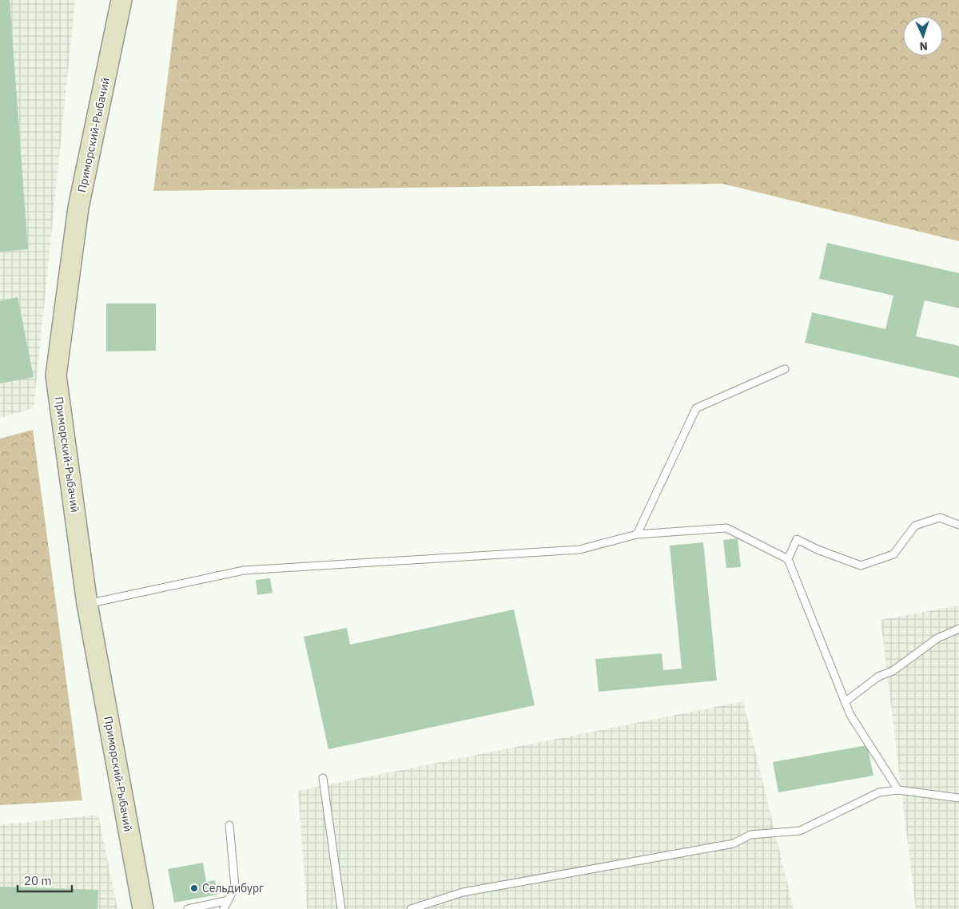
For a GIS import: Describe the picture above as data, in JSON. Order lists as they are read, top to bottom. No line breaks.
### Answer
{"streets":{"main road":["Приморский-Рыбачий"]},"places":["Сельдибург"],"scale_bar":"20 m","north":"bottom"}
